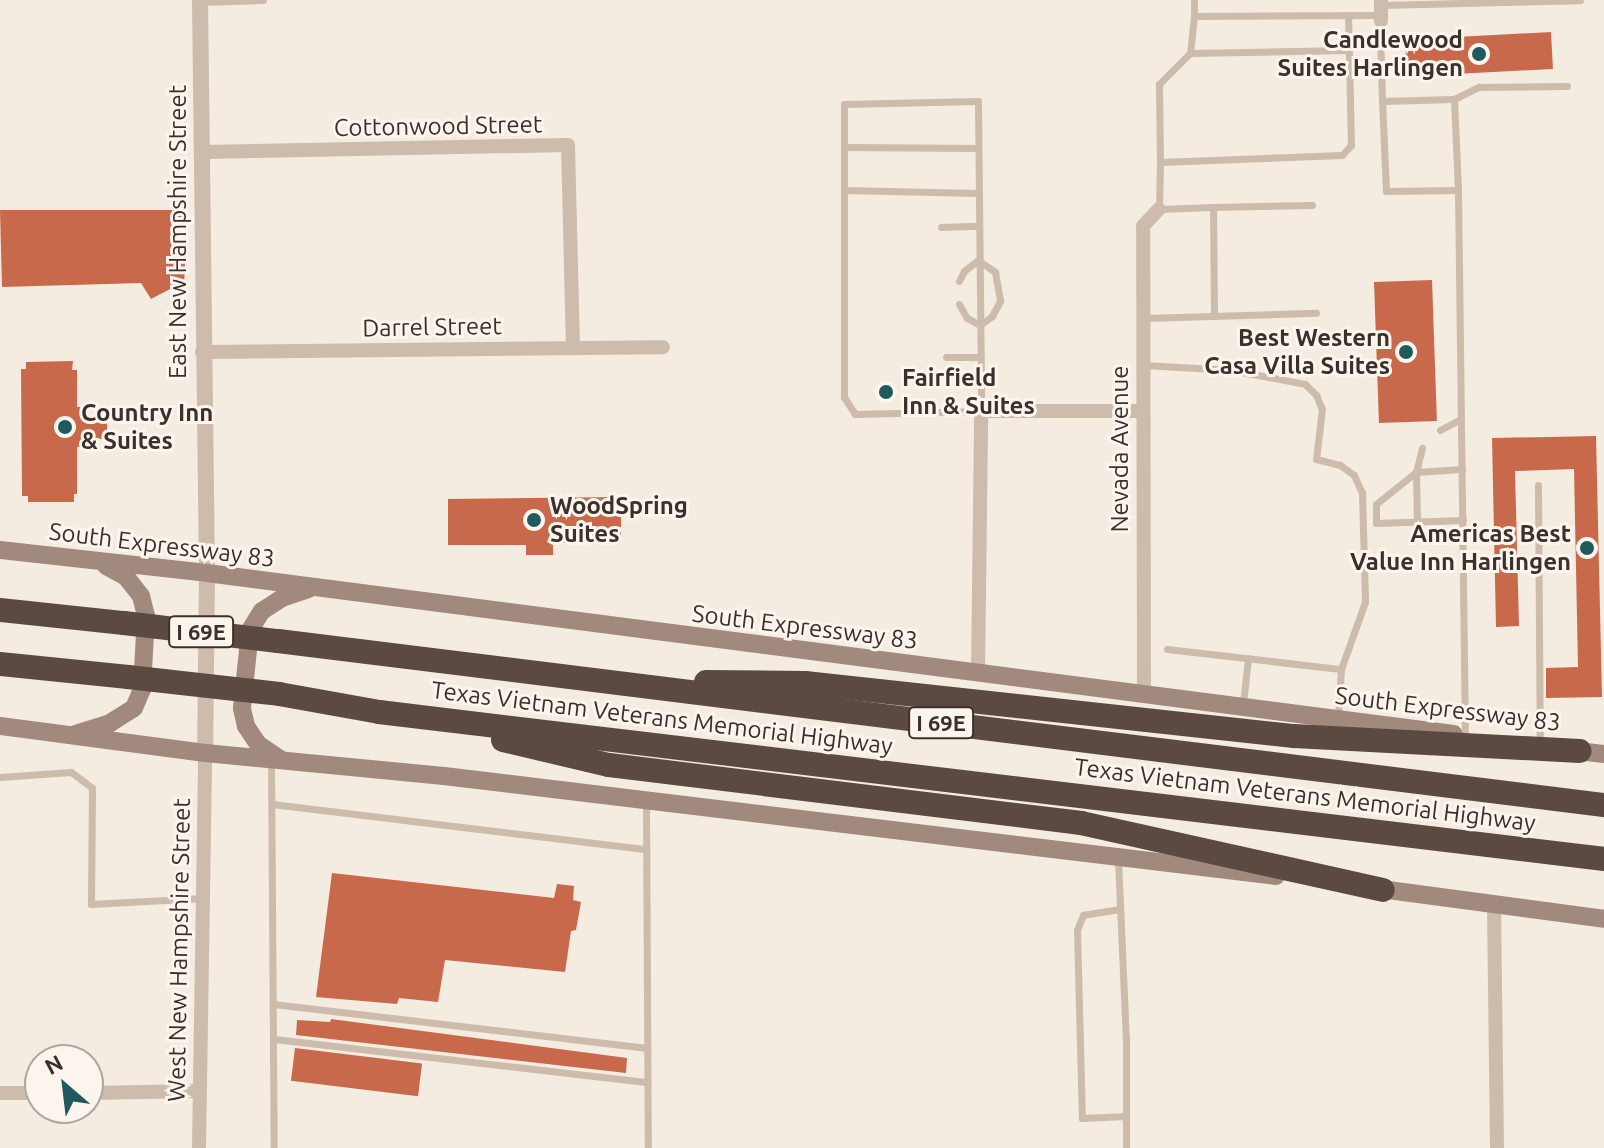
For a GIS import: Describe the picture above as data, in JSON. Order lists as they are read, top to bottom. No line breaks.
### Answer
{"streets":{"highway":["I 69E","Texas Vietnam Veterans Memorial Highway"],"main road":["South Expressway 83"],"street":["Cottonwood Street","East New Hampshire Street","Darrel Street","Nevada Avenue","West New Hampshire Street"]},"crossings":[["Cottonwood Street","East New Hampshire Street"],["Cottonwood Street","Darrel Street"],["East New Hampshire Street","Darrel Street"],["East New Hampshire Street","South Expressway 83"],["East New Hampshire Street","West New Hampshire Street"],["Nevada Avenue","South Expressway 83"]],"places":["Candlewood Suites Harlingen","Best Western Casa Villa Suites","Fairfield Inn & Suites","Country Inn & Suites","WoodSpring Suites","Americas Best Value Inn Harlingen"],"north":"top left"}
